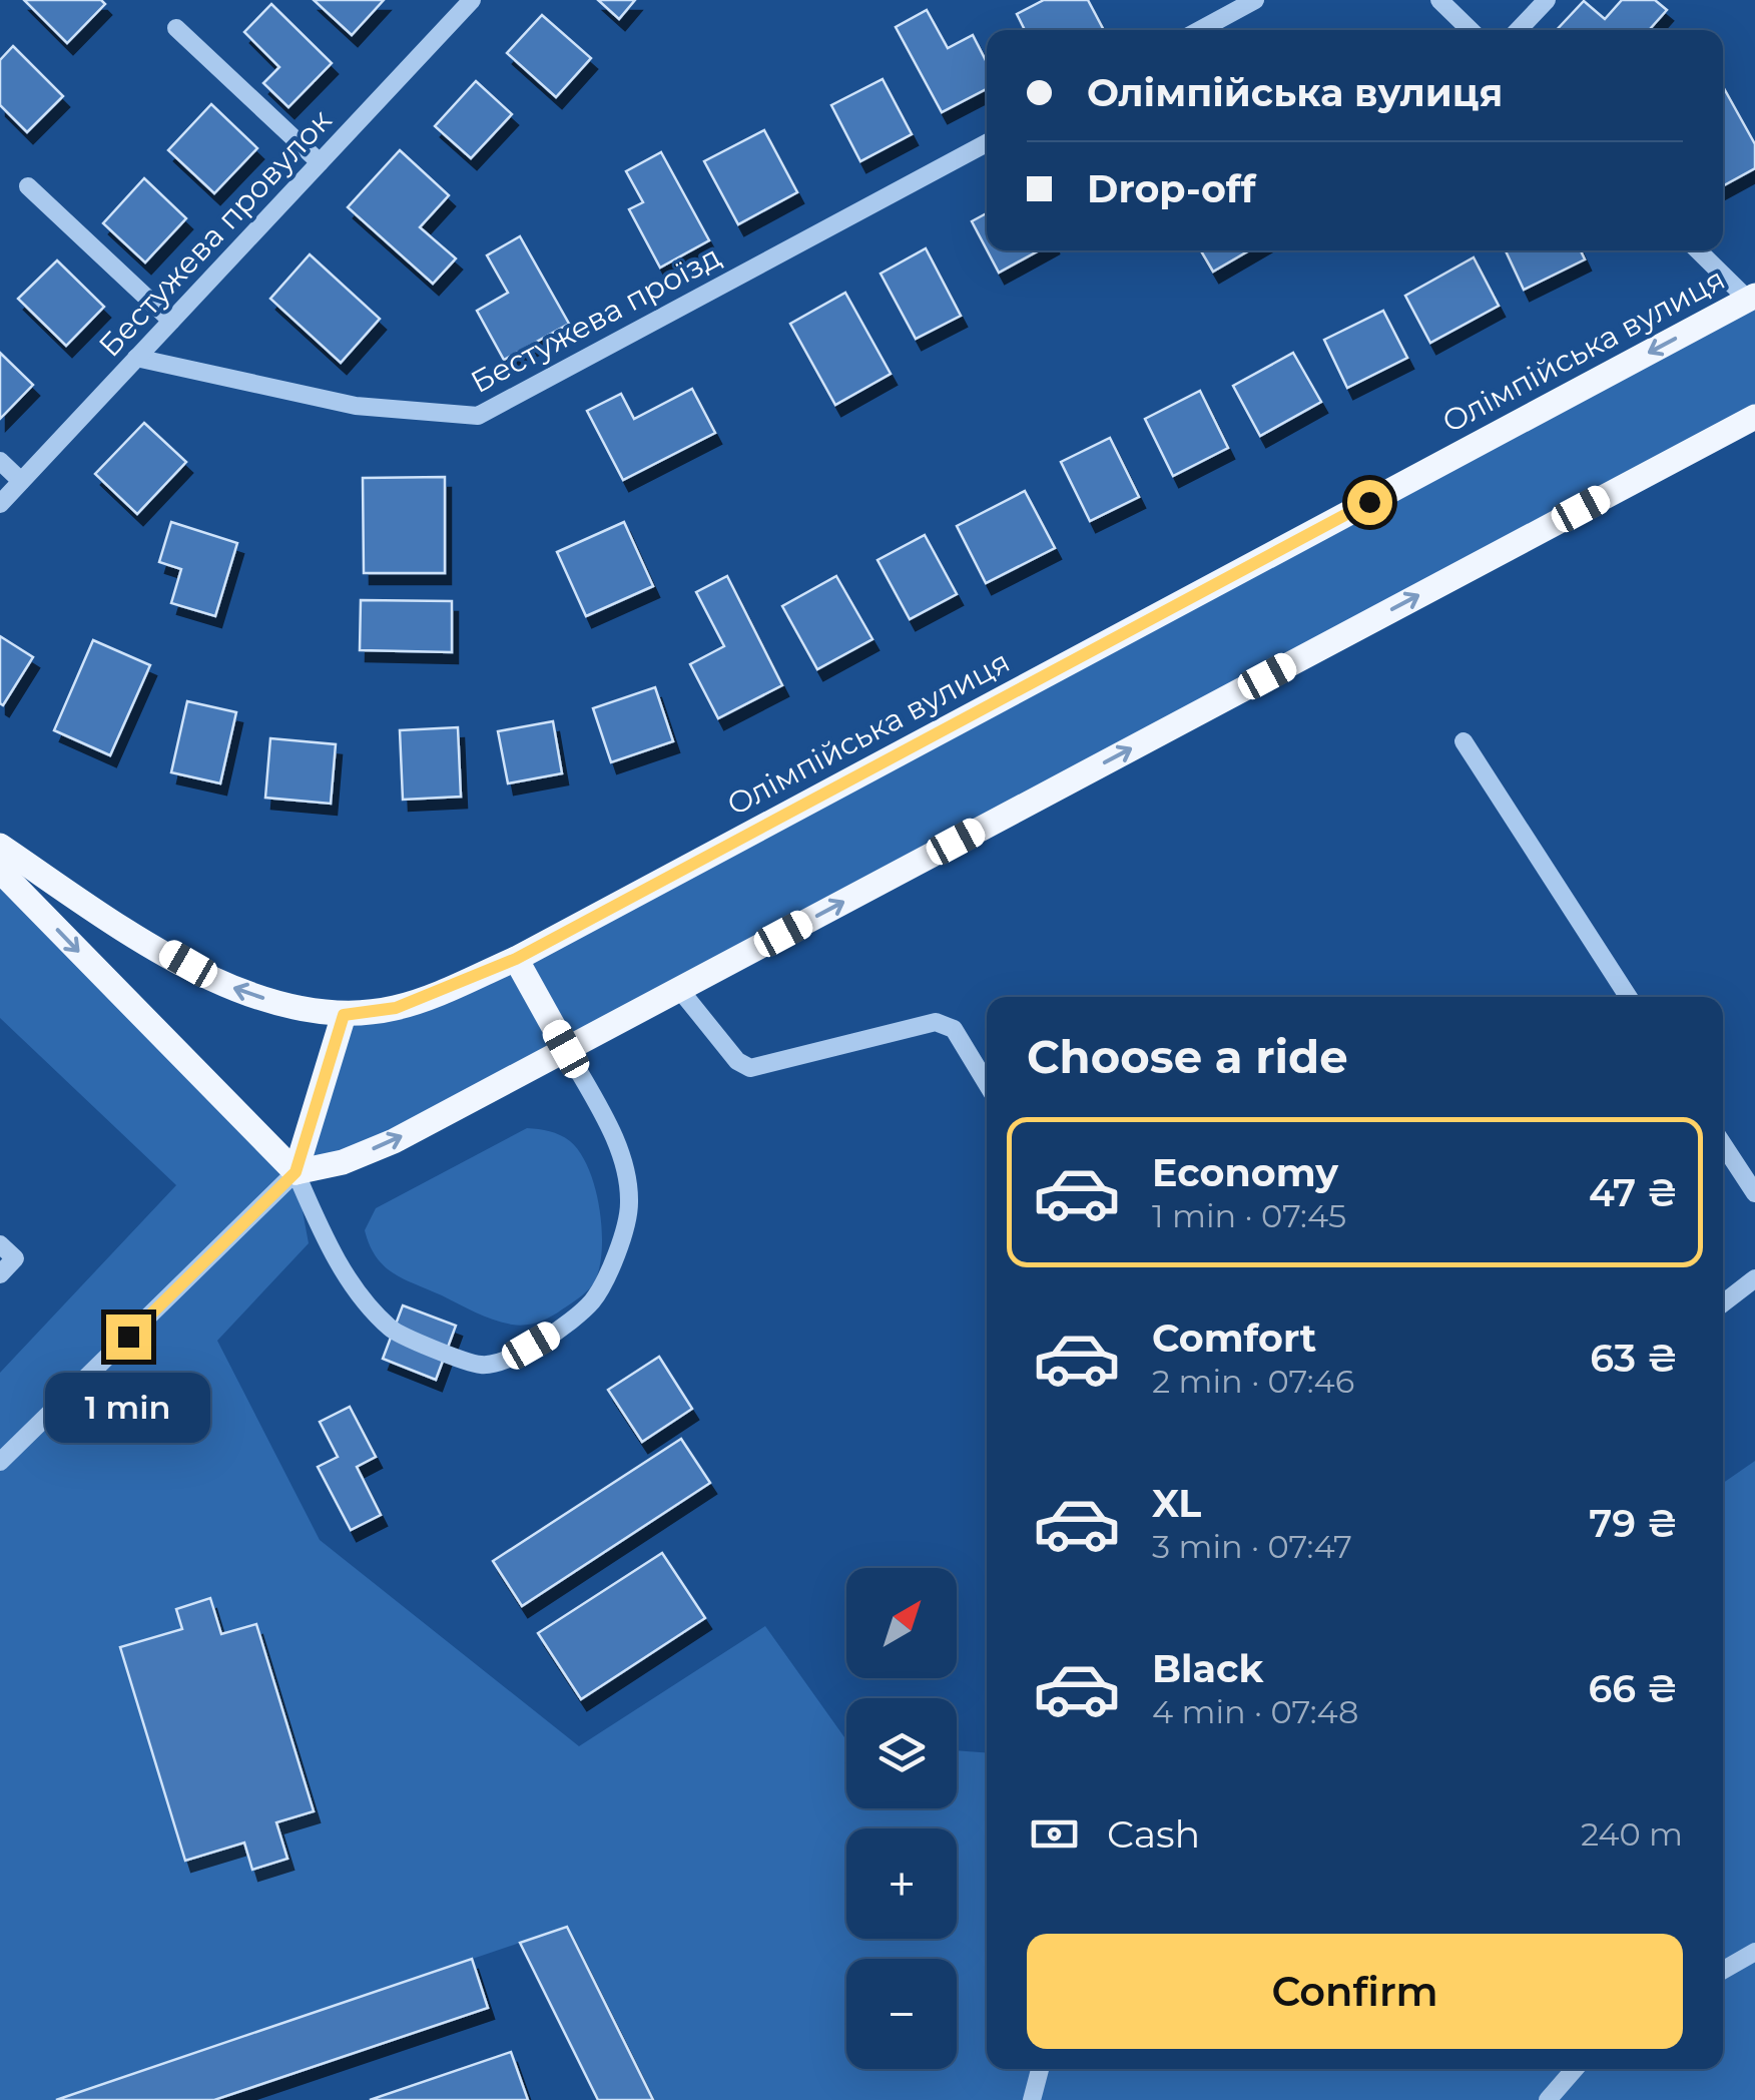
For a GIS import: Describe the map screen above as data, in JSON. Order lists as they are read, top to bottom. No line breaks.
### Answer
{"streets":{"main road":["Олімпійська вулиця"],"street":["Бестужева провулок","Бестужева проїзд"]},"crossings":[["Бестужева провулок","Бестужева проїзд"]],"north":"top right","page":{"banner":["Олімпійська вулиця","Drop-off"],"heading":"Choose a ride","list":[{"name":"Economy","note":"1 min · 07:45","value":"47 ₴"},{"name":"Comfort","note":"2 min · 07:46","value":"63 ₴"},{"name":"XL","note":"3 min · 07:47","value":"79 ₴"},{"name":"Black","note":"4 min · 07:48","value":"66 ₴"}],"bubble":"1 min","map_buttons":["+","−"],"pay":["Cash","240 m"],"buttons":"Confirm"}}
